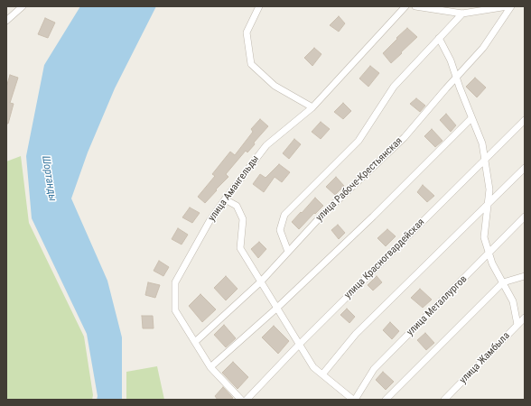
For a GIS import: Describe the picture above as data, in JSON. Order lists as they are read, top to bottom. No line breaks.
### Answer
{"streets":{"street":["улица Рабоче-Крестьянская","улица Амангельды","улица Красногвардейская","улица Металлургов","улица Жамбыла"]},"crossings":[["улица Рабоче-Крестьянская","улица Амангельды"]],"water":["Шортанды"]}
